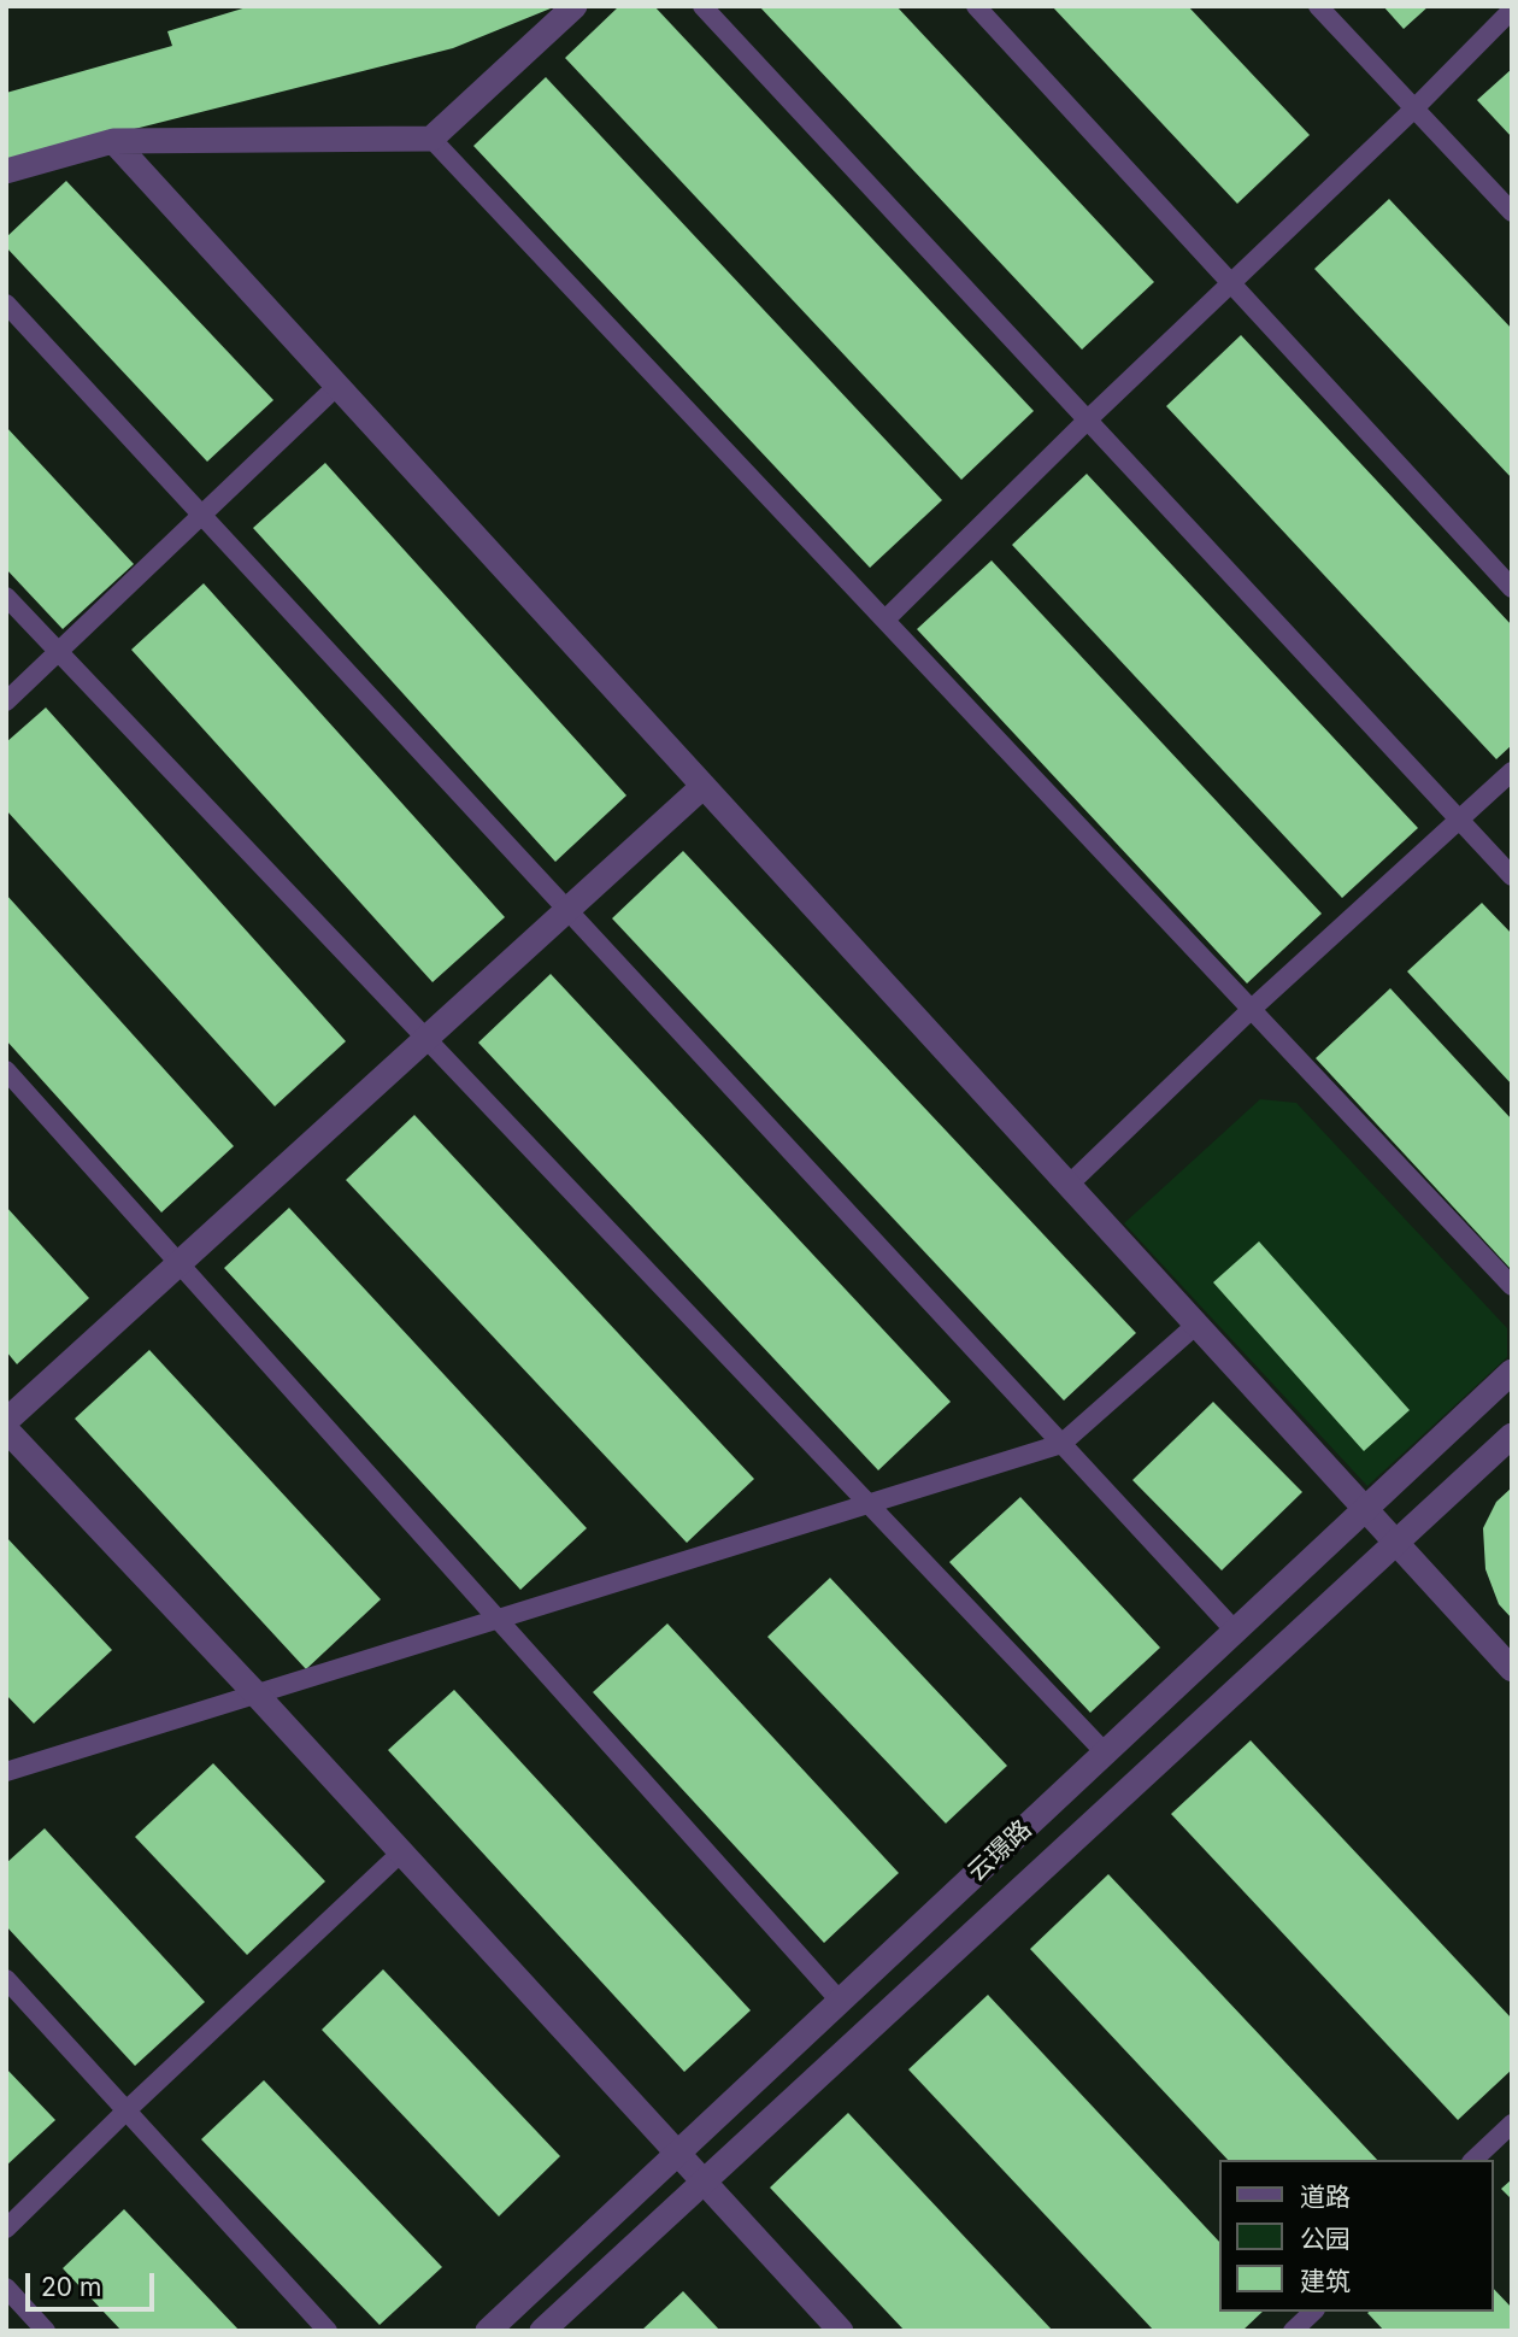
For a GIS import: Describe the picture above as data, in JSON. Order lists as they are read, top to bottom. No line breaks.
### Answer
{"streets":{"street":["云璟路"]},"legend":["道路","公园","建筑"],"scale_bar":"20 m"}
